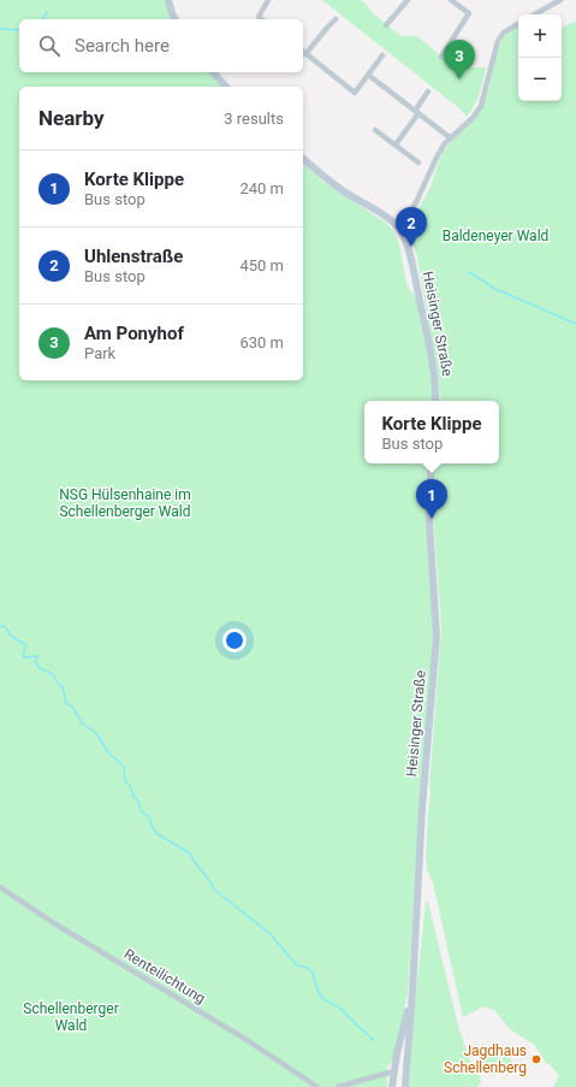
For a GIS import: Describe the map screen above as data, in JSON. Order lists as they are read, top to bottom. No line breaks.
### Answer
{"streets":{"main road":["Heisinger Straße"],"street":["Renteilichtung"]},"parks":["Baldeneyer Wald","NSG Hülsenhaine im Schellenberger Wald","Schellenberger Wald"],"places":["Jagdhaus Schellenberg"],"page":{"map_buttons":["+","−"],"search":"Search here","pins":["3","2","1"],"heading":["Nearby","3 results"],"list":[{"mark":"1","name":"Korte Klippe","note":"Bus stop","value":"240 m"},{"mark":"2","name":"Uhlenstraße","note":"Bus stop","value":"450 m"},{"mark":"3","name":"Am Ponyhof","note":"Park","value":"630 m"}],"popup":["Korte Klippe","Bus stop"]}}
